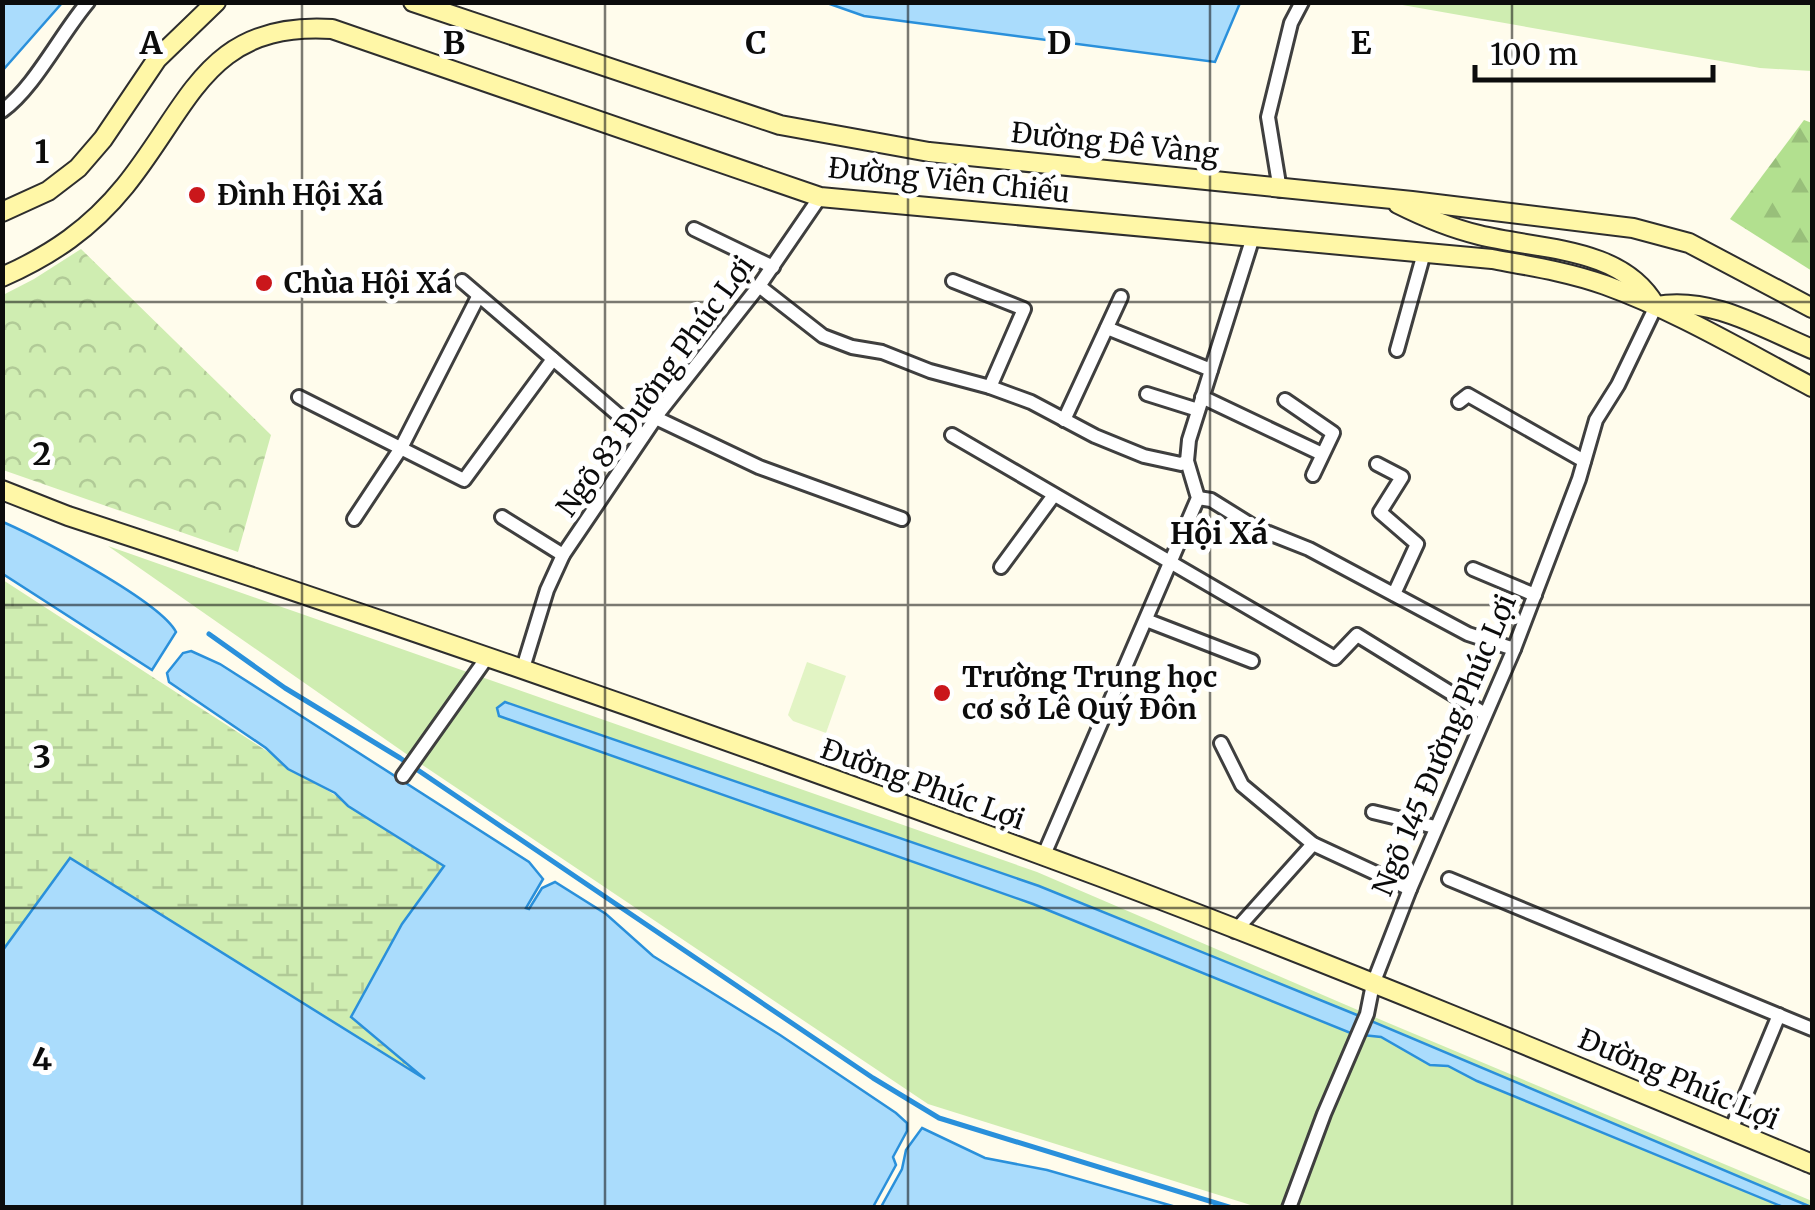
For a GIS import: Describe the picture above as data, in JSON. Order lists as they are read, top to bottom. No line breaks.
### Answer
{"streets":{"street":["Đường Đê Vàng","Đường Viên Chiếu","Ngõ 83 Đường Phúc Lợi","Ngõ 145 Đường Phúc Lợi","Đường Phúc Lợi"]},"crossings":[["Đường Viên Chiếu","Ngõ 83 Đường Phúc Lợi"],["Đường Viên Chiếu","Ngõ 145 Đường Phúc Lợi"],["Ngõ 83 Đường Phúc Lợi","Đường Phúc Lợi"],["Ngõ 145 Đường Phúc Lợi","Đường Phúc Lợi"]],"districts":["Hội Xá"],"places":["Đình Hội Xá","Chùa Hội Xá","Trường Trung học cơ sở Lê Quý Đôn"],"scale_bar":"100 m","grid":{"columns":["A","B","C","D","E"],"rows":["1","2","3","4"]}}
